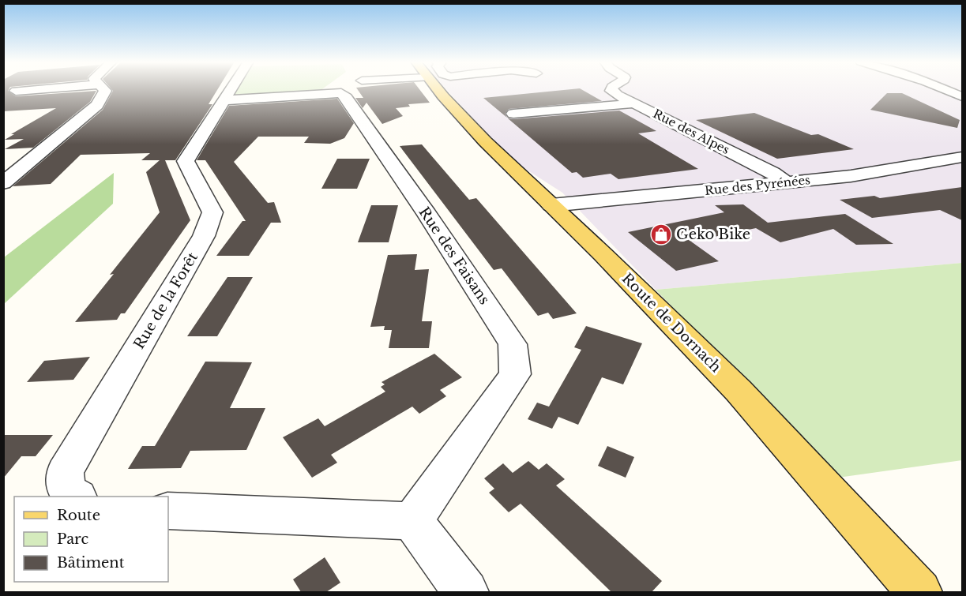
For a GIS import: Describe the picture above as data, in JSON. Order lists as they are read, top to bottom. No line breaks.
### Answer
{"streets":{"main road":["Route de Dornach"],"street":["Rue des Alpes","Rue des Pyrénées","Rue des Faisans","Rue de la Forêt"]},"crossings":[["Rue des Alpes","Rue des Pyrénées"],["Rue des Pyrénées","Route de Dornach"]],"places":{"shop":["Geko Bike"]},"legend":["Route","Parc","Bâtiment"]}
